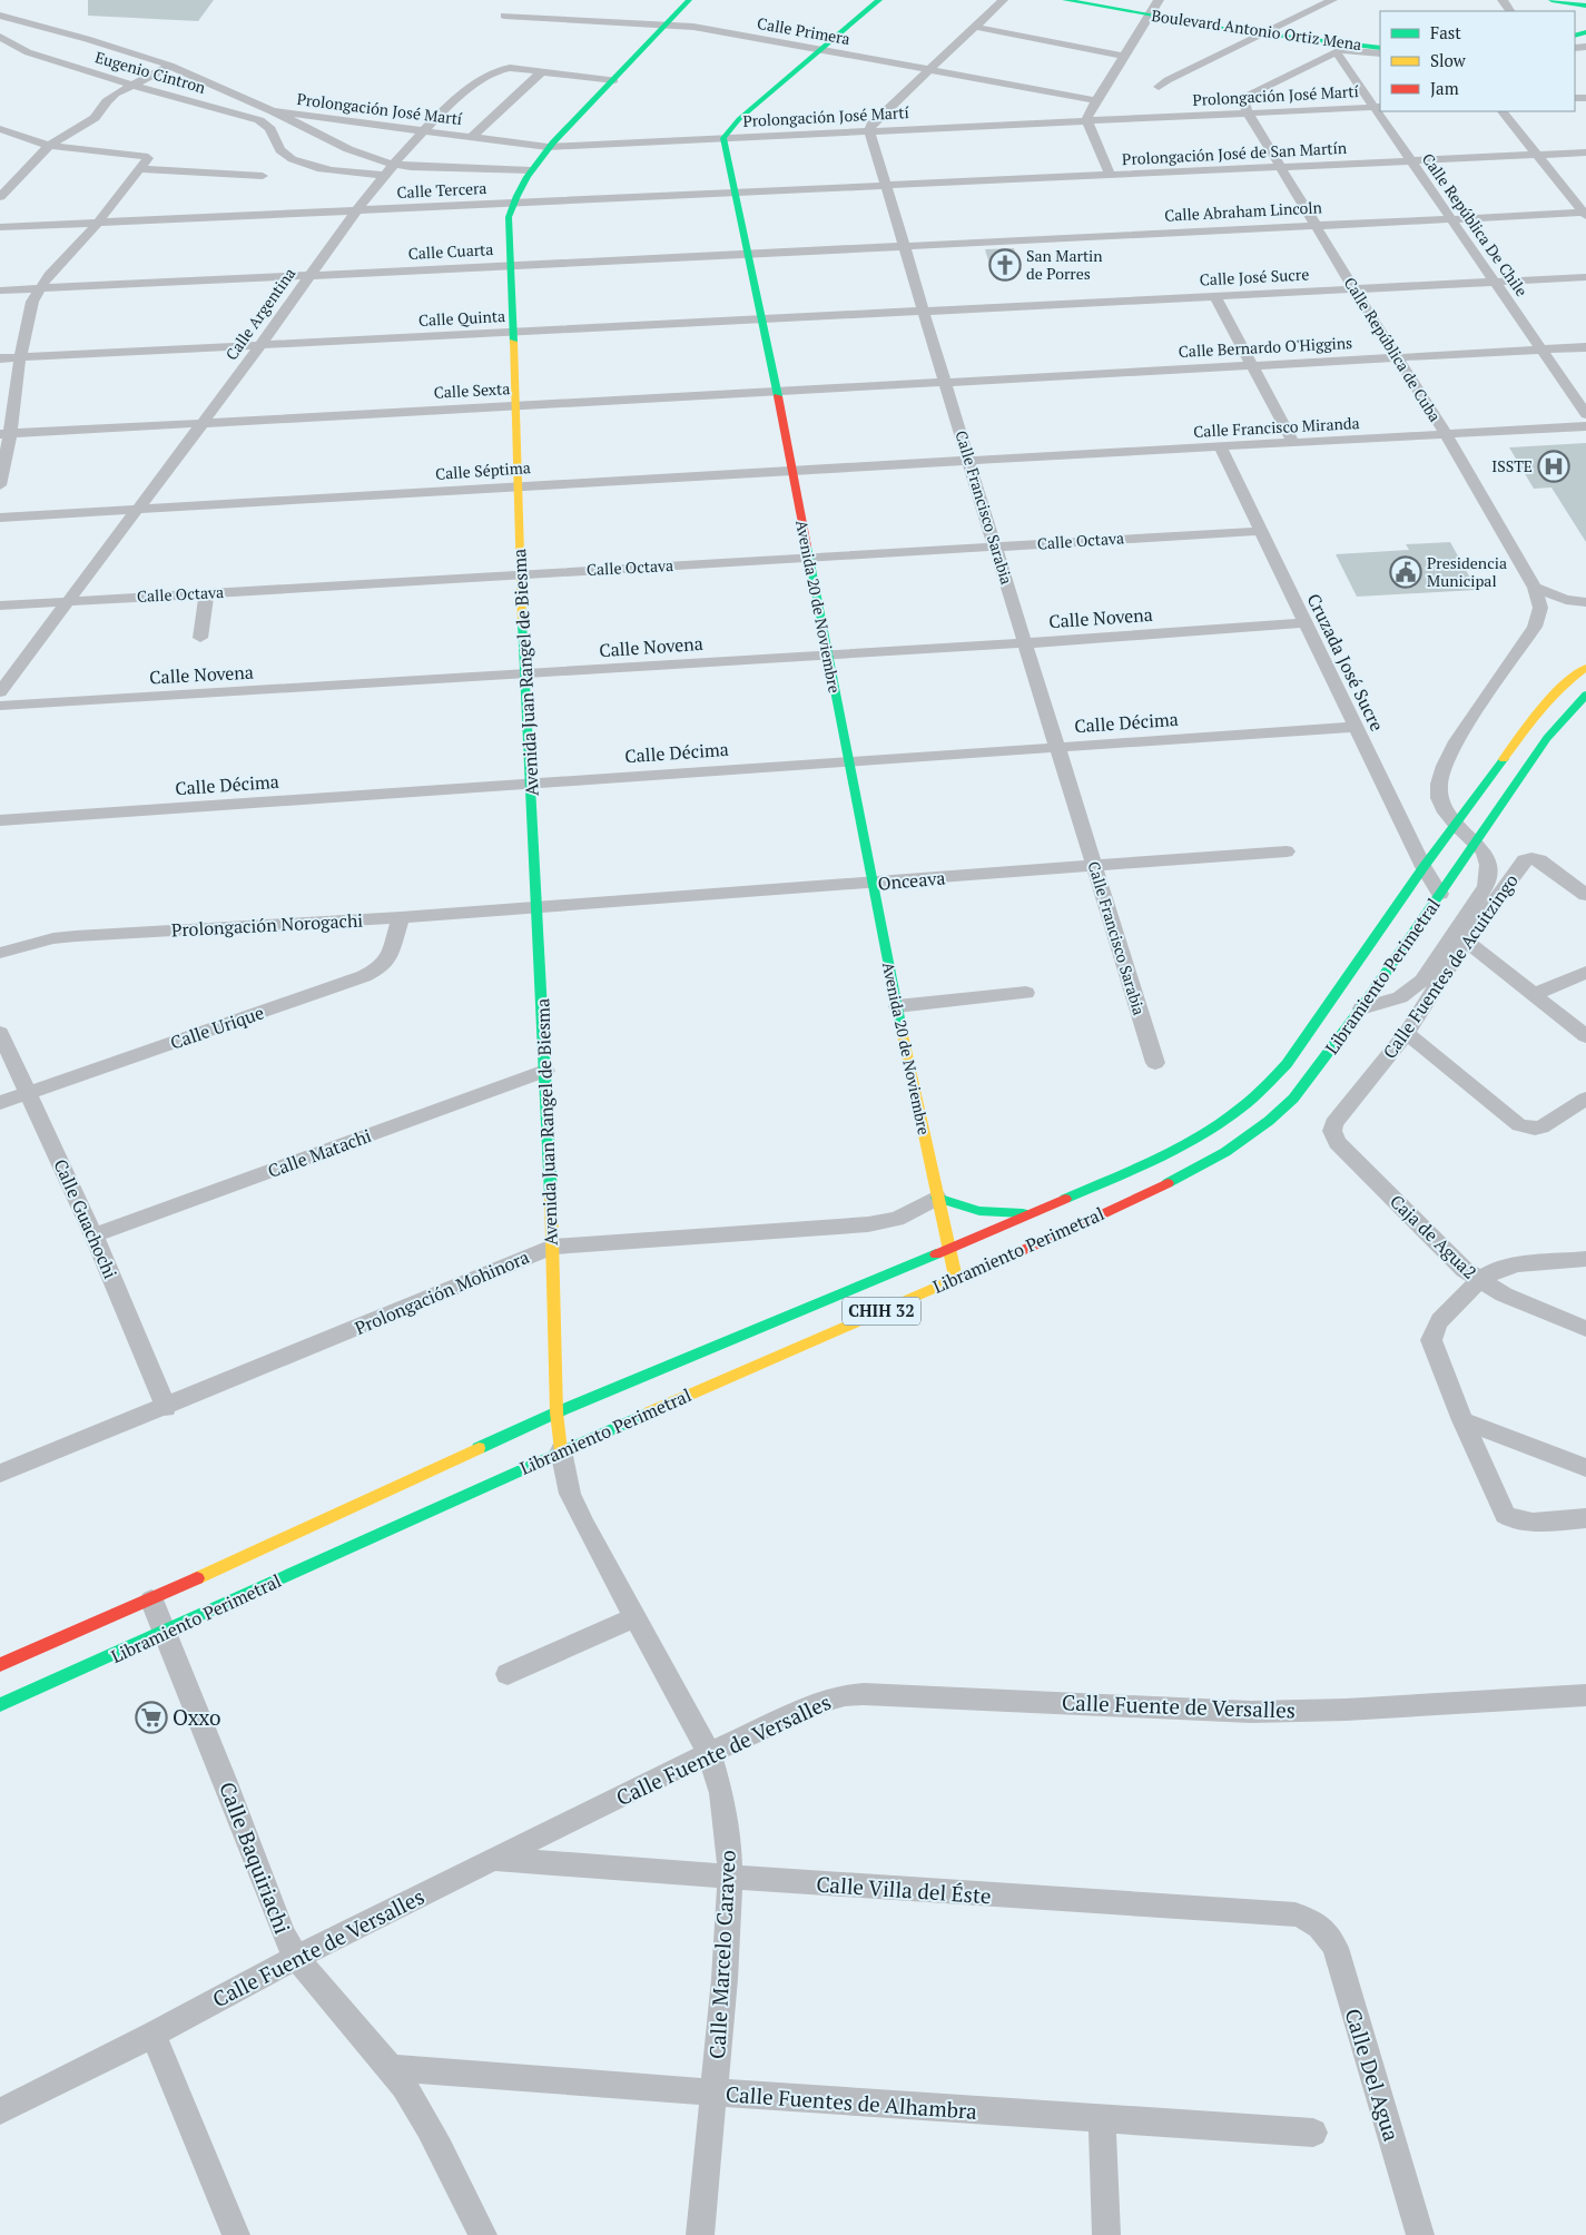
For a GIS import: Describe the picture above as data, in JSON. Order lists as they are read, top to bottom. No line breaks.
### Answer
{"streets":{"street":["Boulevard Antonio Ortiz Mena","Calle Primera","Eugenio Cintron","Prolongación José Martí","Prolongación José de San Martín","Calle Tercera","Calle Abraham Lincoln","Calle República De Chile","Calle Cuarta","Calle José Sucre","Calle Argentina","Calle Quinta","Calle Bernardo O'Higgins","Calle República de Cuba","Calle Sexta","Calle Francisco Miranda","Calle Séptima","Calle Francisco Sarabia","Calle Octava","Avenida 20 de Noviembre","Calle Novena","Cruzada José Sucre","Avenida Juan Rangel de Biesma","Calle Décima","Onceava","Prolongación Norogachi","Calle Fuentes de Acuitzingo","Libramiento Perimetral","Calle Urique","Calle Matachi","Calle Guachochi","Caja de Agua2","Prolongación Mohinora","CHIH 32","Calle Fuente de Versalles","Calle Baquiriachi","Calle Villa del Éste","Calle Marcelo Caraveo","Calle Del Agua","Calle Fuentes de Alhambra"]},"crossings":[["Boulevard Antonio Ortiz Mena","Calle República De Chile"],["Calle Primera","Avenida Juan Rangel de Biesma"],["Prolongación José Martí","Calle República De Chile"],["Prolongación José Martí","Calle Argentina"],["Prolongación José Martí","Calle República de Cuba"],["Prolongación José Martí","Calle Francisco Sarabia"],["Prolongación José Martí","Avenida 20 de Noviembre"],["Prolongación José Martí","Avenida Juan Rangel de Biesma"],["Prolongación José de San Martín","Calle Tercera"],["Prolongación José de San Martín","Calle República De Chile"],["Prolongación José de San Martín","Calle República de Cuba"],["Prolongación José de San Martín","Calle Francisco Sarabia"],["Calle Tercera","Calle Argentina"],["Calle Tercera","Calle Francisco Sarabia"],["Calle Tercera","Avenida 20 de Noviembre"],["Calle Tercera","Avenida Juan Rangel de Biesma"],["Calle Abraham Lincoln","Calle República De Chile"],["Calle Abraham Lincoln","Calle Cuarta"],["Calle Abraham Lincoln","Calle República de Cuba"],["Calle Abraham Lincoln","Calle Francisco Sarabia"],["Calle República De Chile","Calle José Sucre"],["Calle República De Chile","Calle Bernardo O'Higgins"],["Calle Cuarta","Calle Argentina"],["Calle Cuarta","Calle Francisco Sarabia"],["Calle Cuarta","Avenida 20 de Noviembre"],["Calle Cuarta","Avenida Juan Rangel de Biesma"],["Calle José Sucre","Calle Quinta"],["Calle José Sucre","Calle República de Cuba"],["Calle José Sucre","Calle Francisco Sarabia"],["Calle Argentina","Calle Quinta"],["Calle Argentina","Calle Sexta"],["Calle Argentina","Calle Séptima"],["Calle Argentina","Calle Octava"],["Calle Argentina","Avenida Juan Rangel de Biesma"],["Calle Quinta","Calle Francisco Sarabia"],["Calle Quinta","Avenida 20 de Noviembre"],["Calle Quinta","Avenida Juan Rangel de Biesma"],["Calle Bernardo O'Higgins","Calle República de Cuba"],["Calle Bernardo O'Higgins","Calle Sexta"],["Calle Bernardo O'Higgins","Calle Francisco Sarabia"],["Calle República de Cuba","Calle Francisco Miranda"],["Calle República de Cuba","Libramiento Perimetral"],["Calle Sexta","Calle Francisco Sarabia"],["Calle Sexta","Avenida 20 de Noviembre"],["Calle Sexta","Avenida Juan Rangel de Biesma"],["Calle Francisco Miranda","Calle Séptima"],["Calle Francisco Miranda","Calle Francisco Sarabia"],["Calle Francisco Miranda","Cruzada José Sucre"],["Calle Séptima","Calle Francisco Sarabia"],["Calle Séptima","Avenida 20 de Noviembre"],["Calle Séptima","Avenida Juan Rangel de Biesma"],["Calle Francisco Sarabia","Calle Octava"],["Calle Francisco Sarabia","Calle Novena"],["Calle Francisco Sarabia","Calle Décima"],["Calle Francisco Sarabia","Onceava"],["Calle Octava","Avenida 20 de Noviembre"],["Calle Octava","Cruzada José Sucre"],["Calle Octava","Avenida Juan Rangel de Biesma"],["Avenida 20 de Noviembre","Calle Novena"],["Avenida 20 de Noviembre","Calle Décima"],["Avenida 20 de Noviembre","Onceava"],["Avenida 20 de Noviembre","Libramiento Perimetral"],["Avenida 20 de Noviembre","Prolongación Mohinora"],["Calle Novena","Cruzada José Sucre"],["Calle Novena","Avenida Juan Rangel de Biesma"],["Cruzada José Sucre","Calle Décima"],["Cruzada José Sucre","Libramiento Perimetral"],["Avenida Juan Rangel de Biesma","Calle Décima"],["Avenida Juan Rangel de Biesma","Onceava"],["Avenida Juan Rangel de Biesma","Prolongación Norogachi"],["Avenida Juan Rangel de Biesma","Libramiento Perimetral"],["Avenida Juan Rangel de Biesma","Calle Matachi"],["Avenida Juan Rangel de Biesma","Prolongación Mohinora"],["Avenida Juan Rangel de Biesma","Calle Marcelo Caraveo"],["Onceava","Prolongación Norogachi"],["Prolongación Norogachi","Calle Urique"],["Calle Fuentes de Acuitzingo","Caja de Agua2"],["Libramiento Perimetral","Calle Baquiriachi"],["Libramiento Perimetral","Calle Marcelo Caraveo"],["Calle Urique","Calle Guachochi"],["Calle Matachi","Calle Guachochi"],["Calle Guachochi","Prolongación Mohinora"],["Calle Fuente de Versalles","Calle Baquiriachi"],["Calle Fuente de Versalles","Calle Villa del Éste"],["Calle Fuente de Versalles","Calle Marcelo Caraveo"],["Calle Baquiriachi","Calle Fuentes de Alhambra"],["Calle Villa del Éste","Calle Marcelo Caraveo"],["Calle Villa del Éste","Calle Del Agua"],["Calle Marcelo Caraveo","Calle Fuentes de Alhambra"]],"places":{"church":["San Martin de Porres"],"hospital":["ISSTE"],"public building":["Presidencia Municipal"],"supermarket":["Oxxo"]},"legend":["Fast","Slow","Jam"]}
